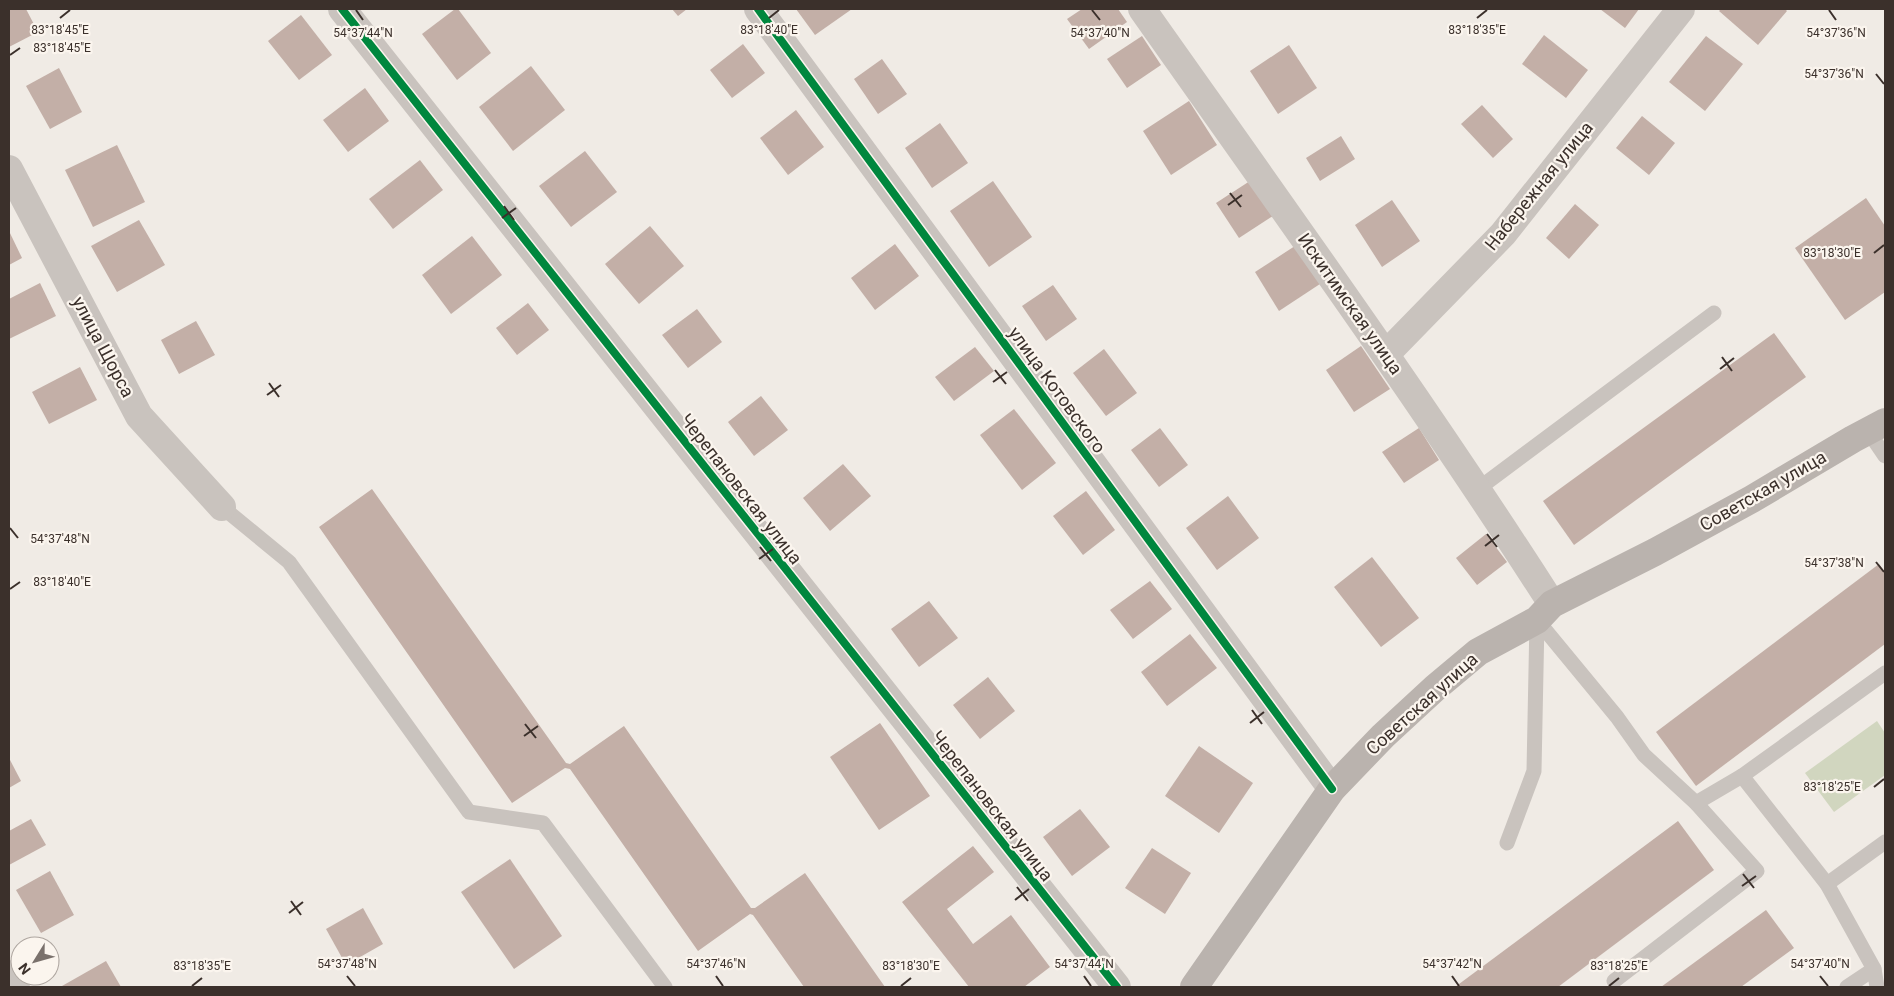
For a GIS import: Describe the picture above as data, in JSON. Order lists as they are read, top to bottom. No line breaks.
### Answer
{"streets":{"main road":["Советская улица"],"street":["Набережная улица","Искитимская улица","улица Щорса","улица Котовского","Черепановская улица"]},"crossings":[["Набережная улица","Искитимская улица"],["Искитимская улица","Советская улица"],["улица Котовского","Советская улица"]],"north":"bottom left","coordinates":["83°18'45\"E","83°18'40\"E","83°18'35\"E","54°37'44\"N","54°37'40\"N","54°37'36\"N","83°18'30\"E","54°37'48\"N","54°37'38\"N","83°18'25\"E","54°37'46\"N","54°37'42\"N"]}
